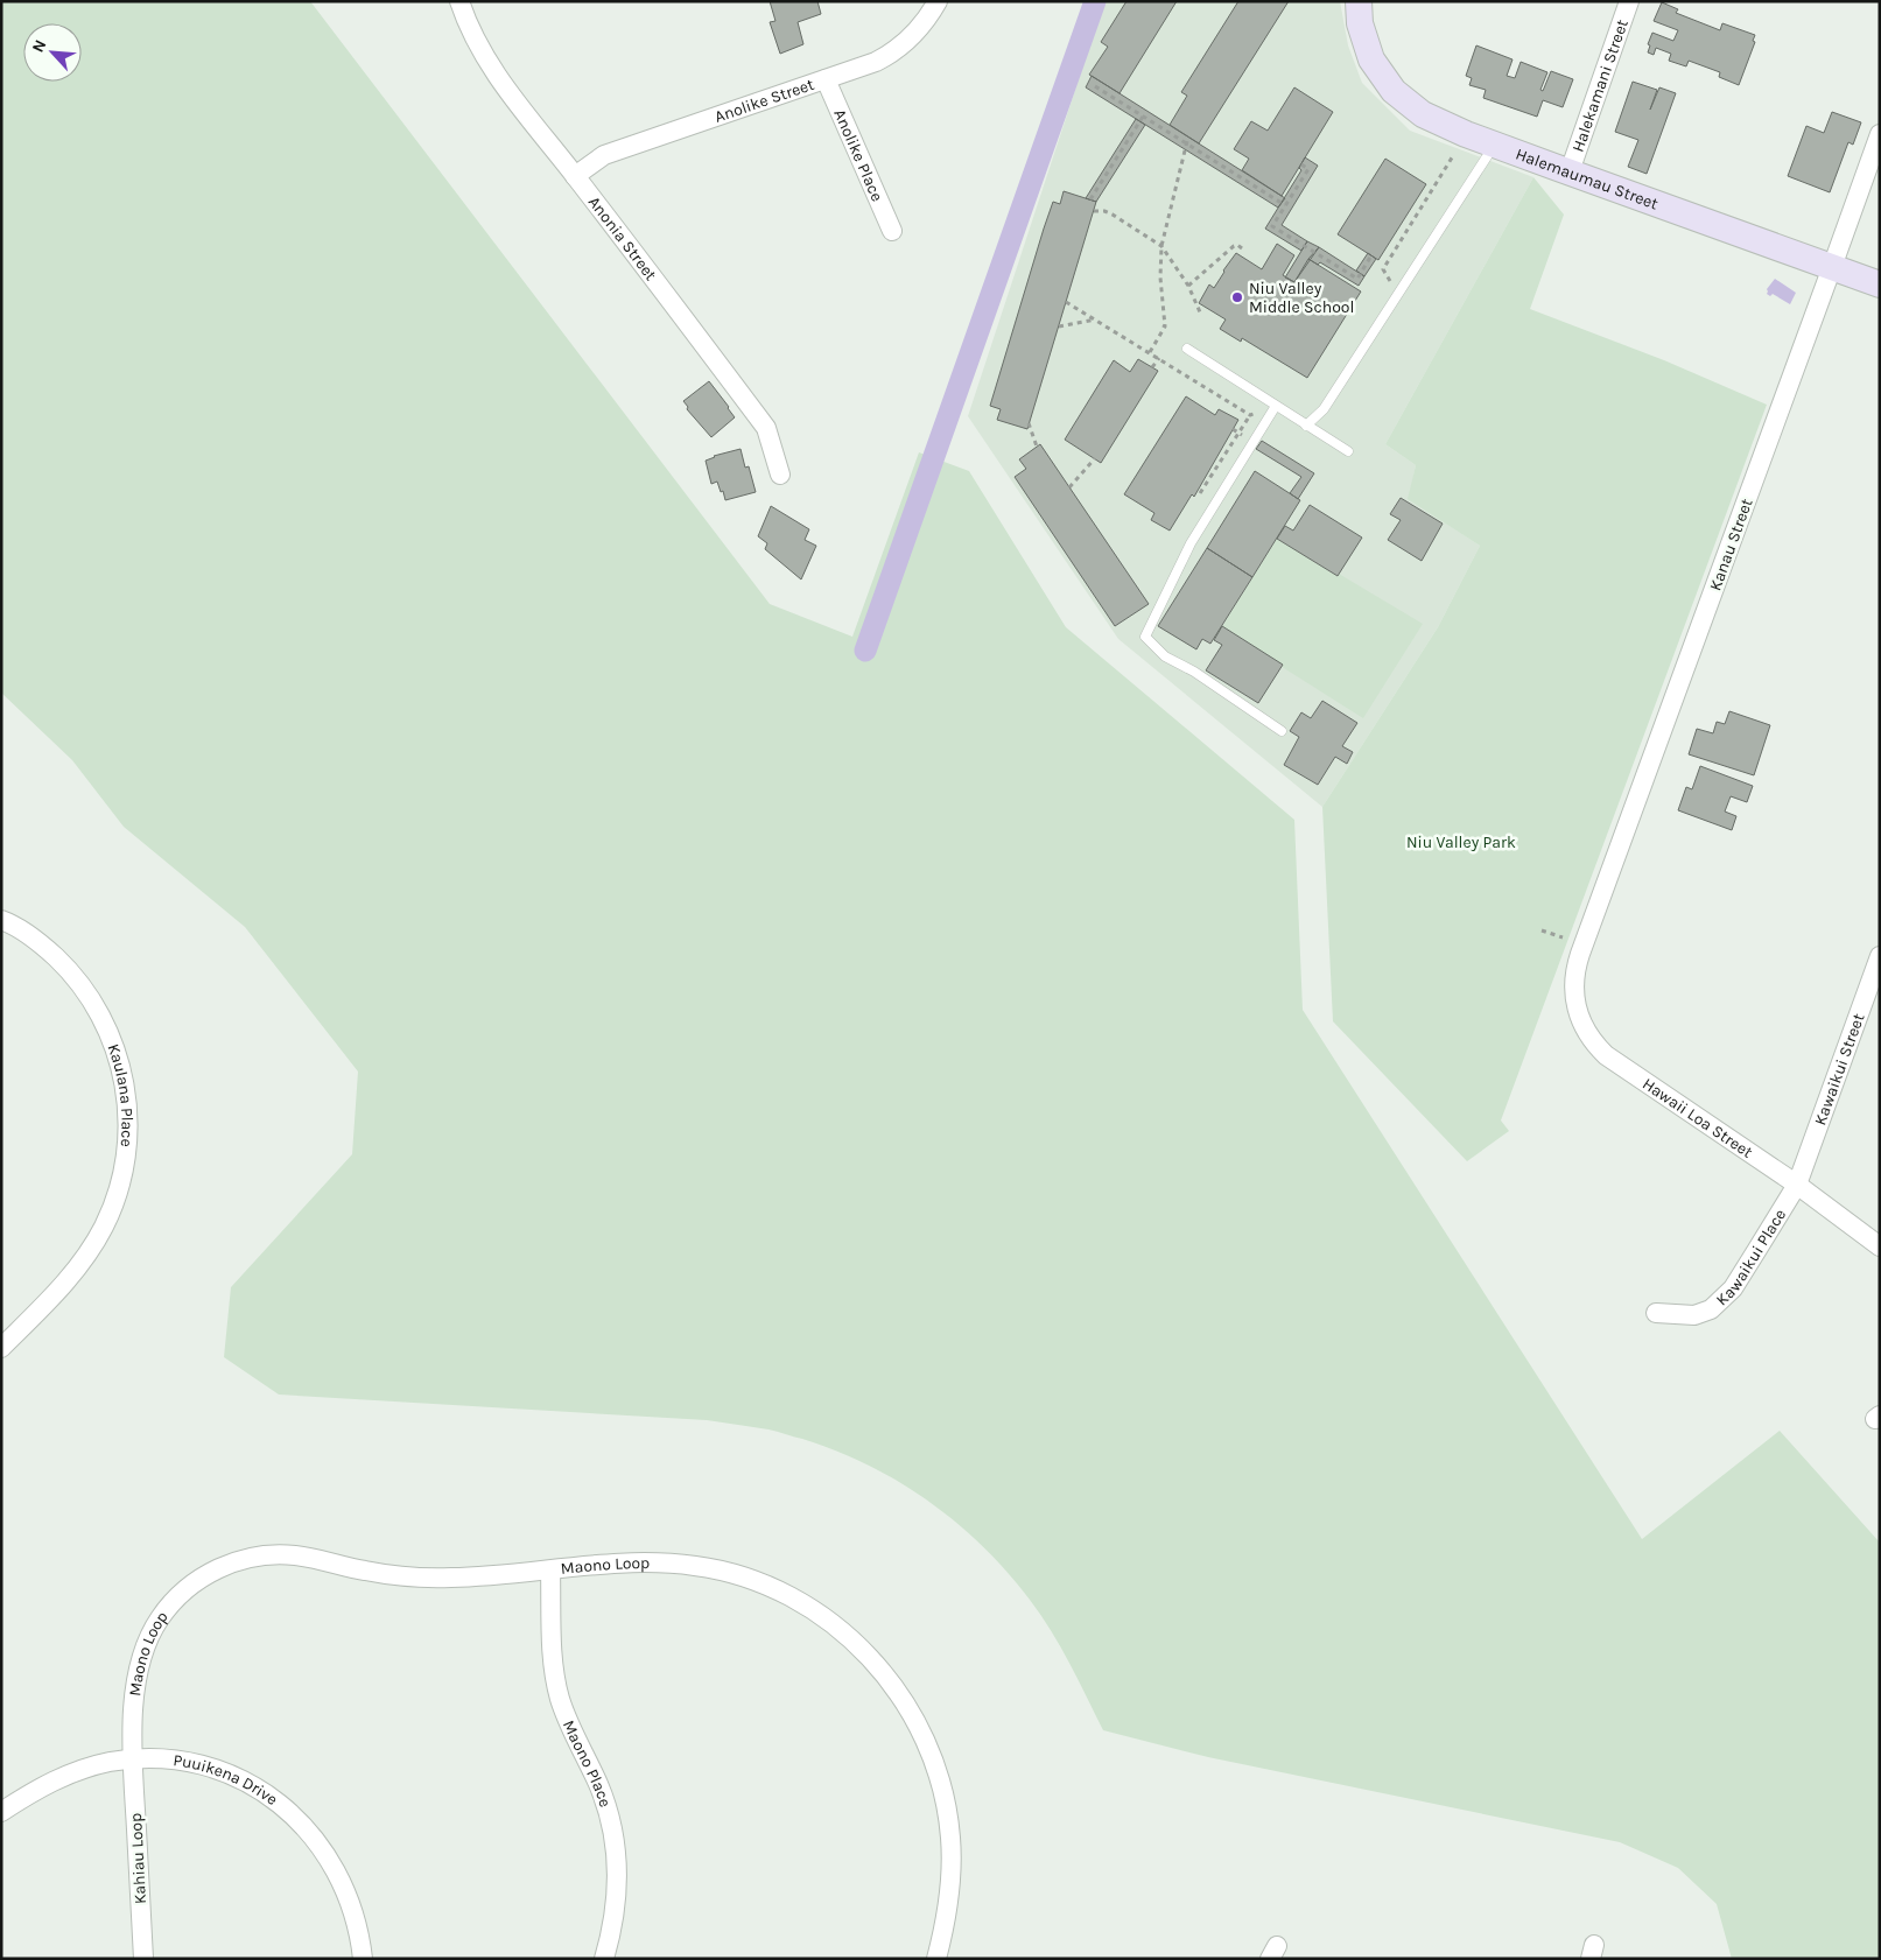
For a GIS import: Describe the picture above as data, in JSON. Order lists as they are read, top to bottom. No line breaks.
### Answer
{"streets":{"street":["Halekamani Street","Anolike Street","Anolike Place","Halemaumau Street","Anonia Street","Kanau Street","Kawaikui Street","Kaulana Place","Hawaii Loa Street","Kawaikui Place","Maono Loop","Maono Place","Puuikena Drive","Kahiau Loop"]},"crossings":[["Halekamani Street","Halemaumau Street"],["Anolike Street","Anolike Place"],["Anolike Street","Anonia Street"],["Halemaumau Street","Kanau Street"],["Kanau Street","Hawaii Loa Street"],["Kawaikui Street","Hawaii Loa Street"],["Kawaikui Street","Kawaikui Place"],["Hawaii Loa Street","Kawaikui Place"],["Maono Loop","Maono Place"],["Maono Loop","Puuikena Drive"],["Maono Loop","Kahiau Loop"],["Puuikena Drive","Kahiau Loop"]],"parks":["Niu Valley Park"],"places":["Niu Valley Middle School"],"north":"top left"}
